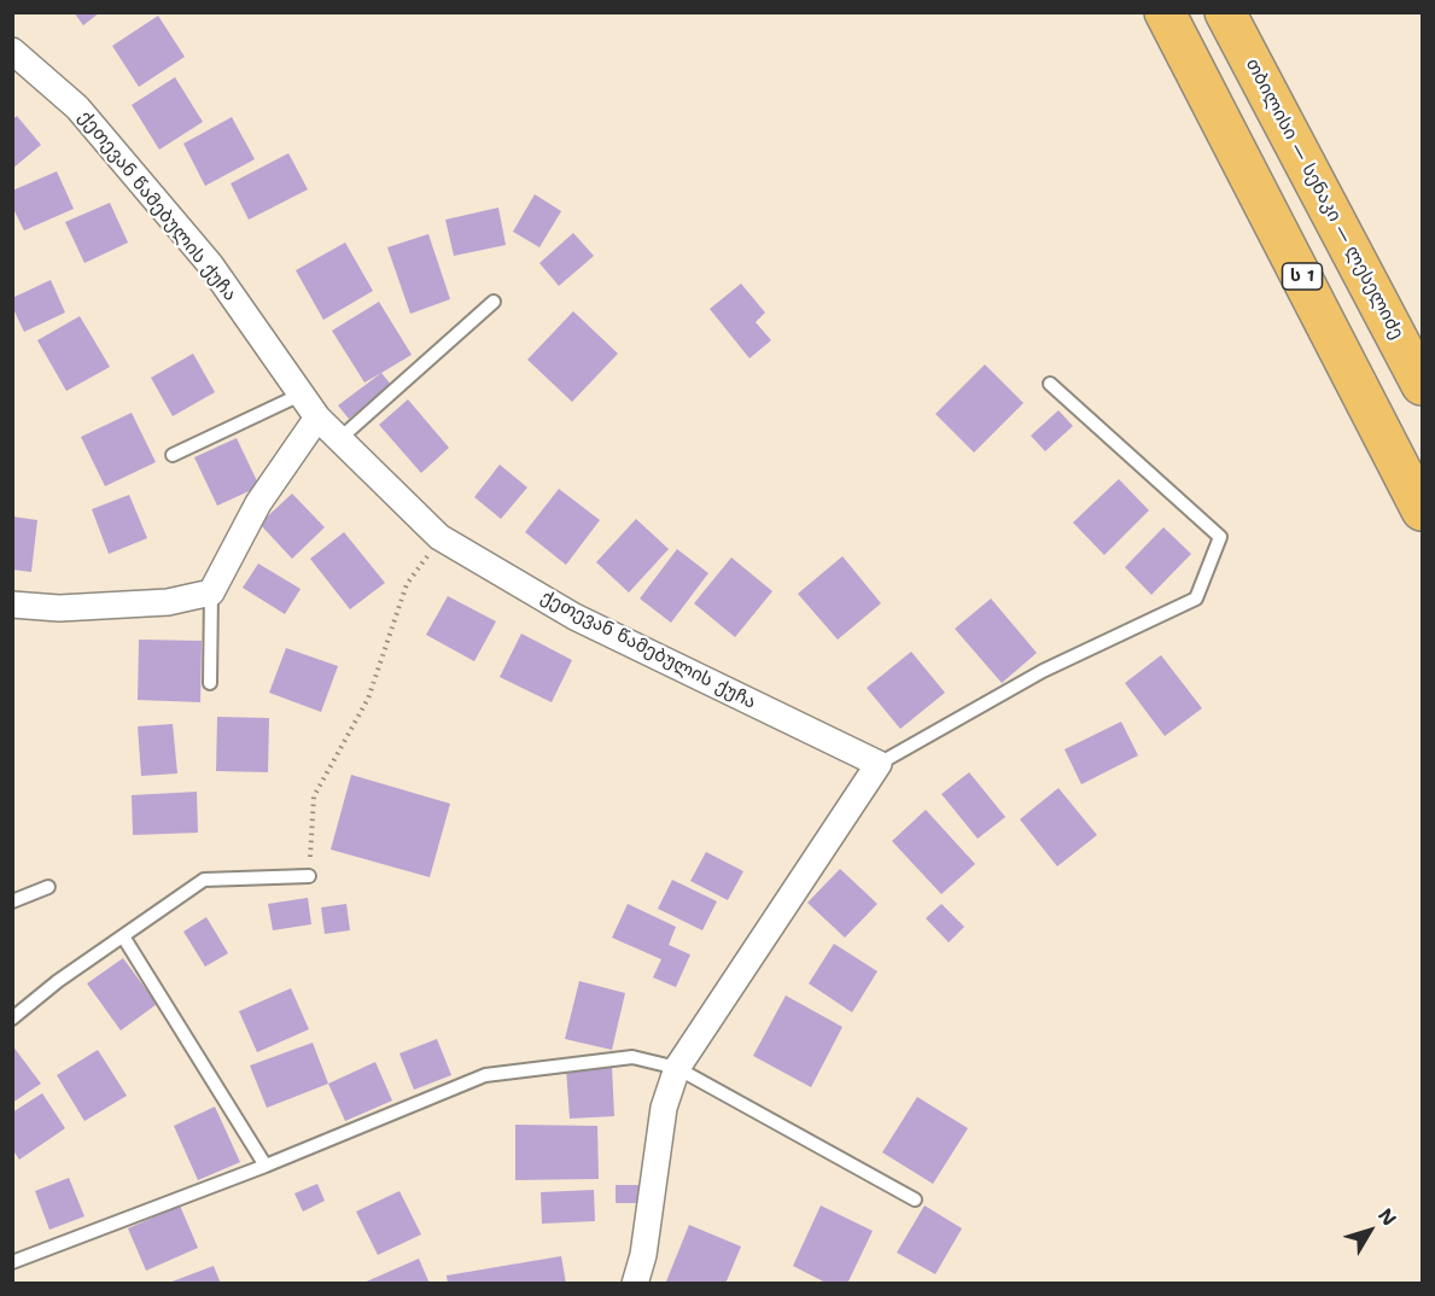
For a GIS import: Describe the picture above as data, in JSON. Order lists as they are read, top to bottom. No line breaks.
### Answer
{"streets":{"highway":["თბილისი — სენაკი — ლესელიძე","ს 1"],"street":["ქეთევან წამებულის ქუჩა"]},"north":"top right"}
